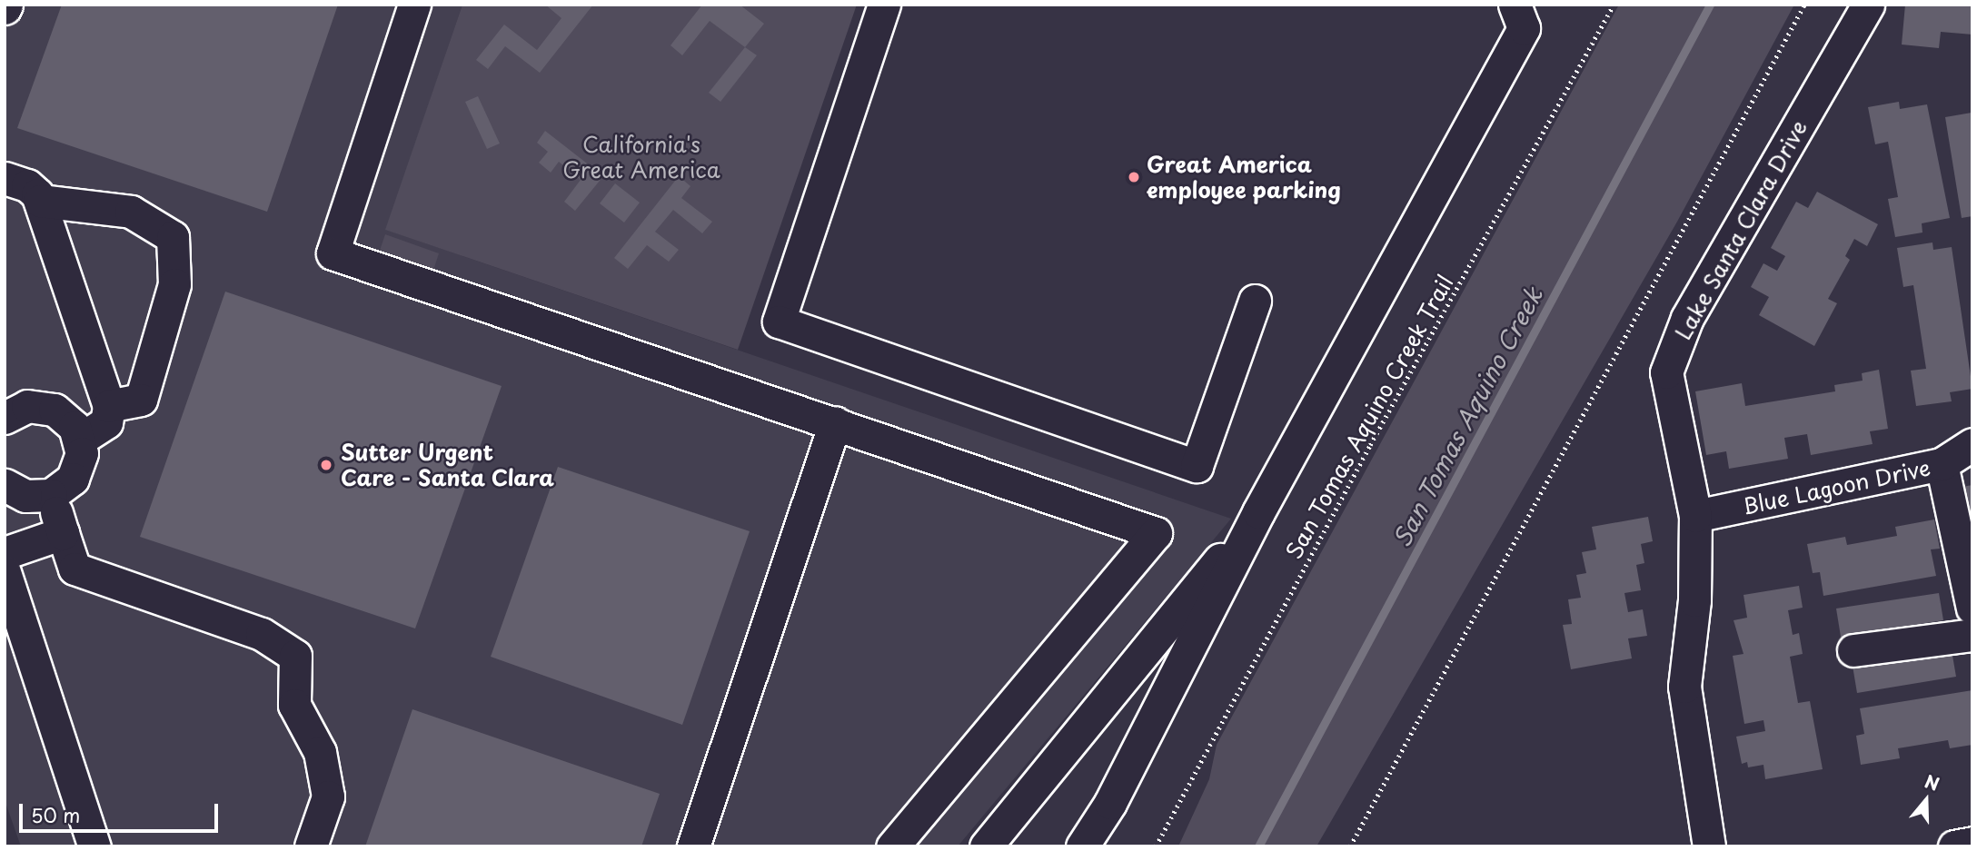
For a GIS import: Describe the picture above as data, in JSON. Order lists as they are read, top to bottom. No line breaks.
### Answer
{"streets":{"street":["Lake Santa Clara Drive","Blue Lagoon Drive"],"path":["San Tomas Aquino Creek Trail"]},"crossings":[["Lake Santa Clara Drive","Blue Lagoon Drive"]],"water":["San Tomas Aquino Creek"],"parks":["California's Great America"],"places":["Great America employee parking","Sutter Urgent Care - Santa Clara"],"scale_bar":"50 m","north":"top"}
